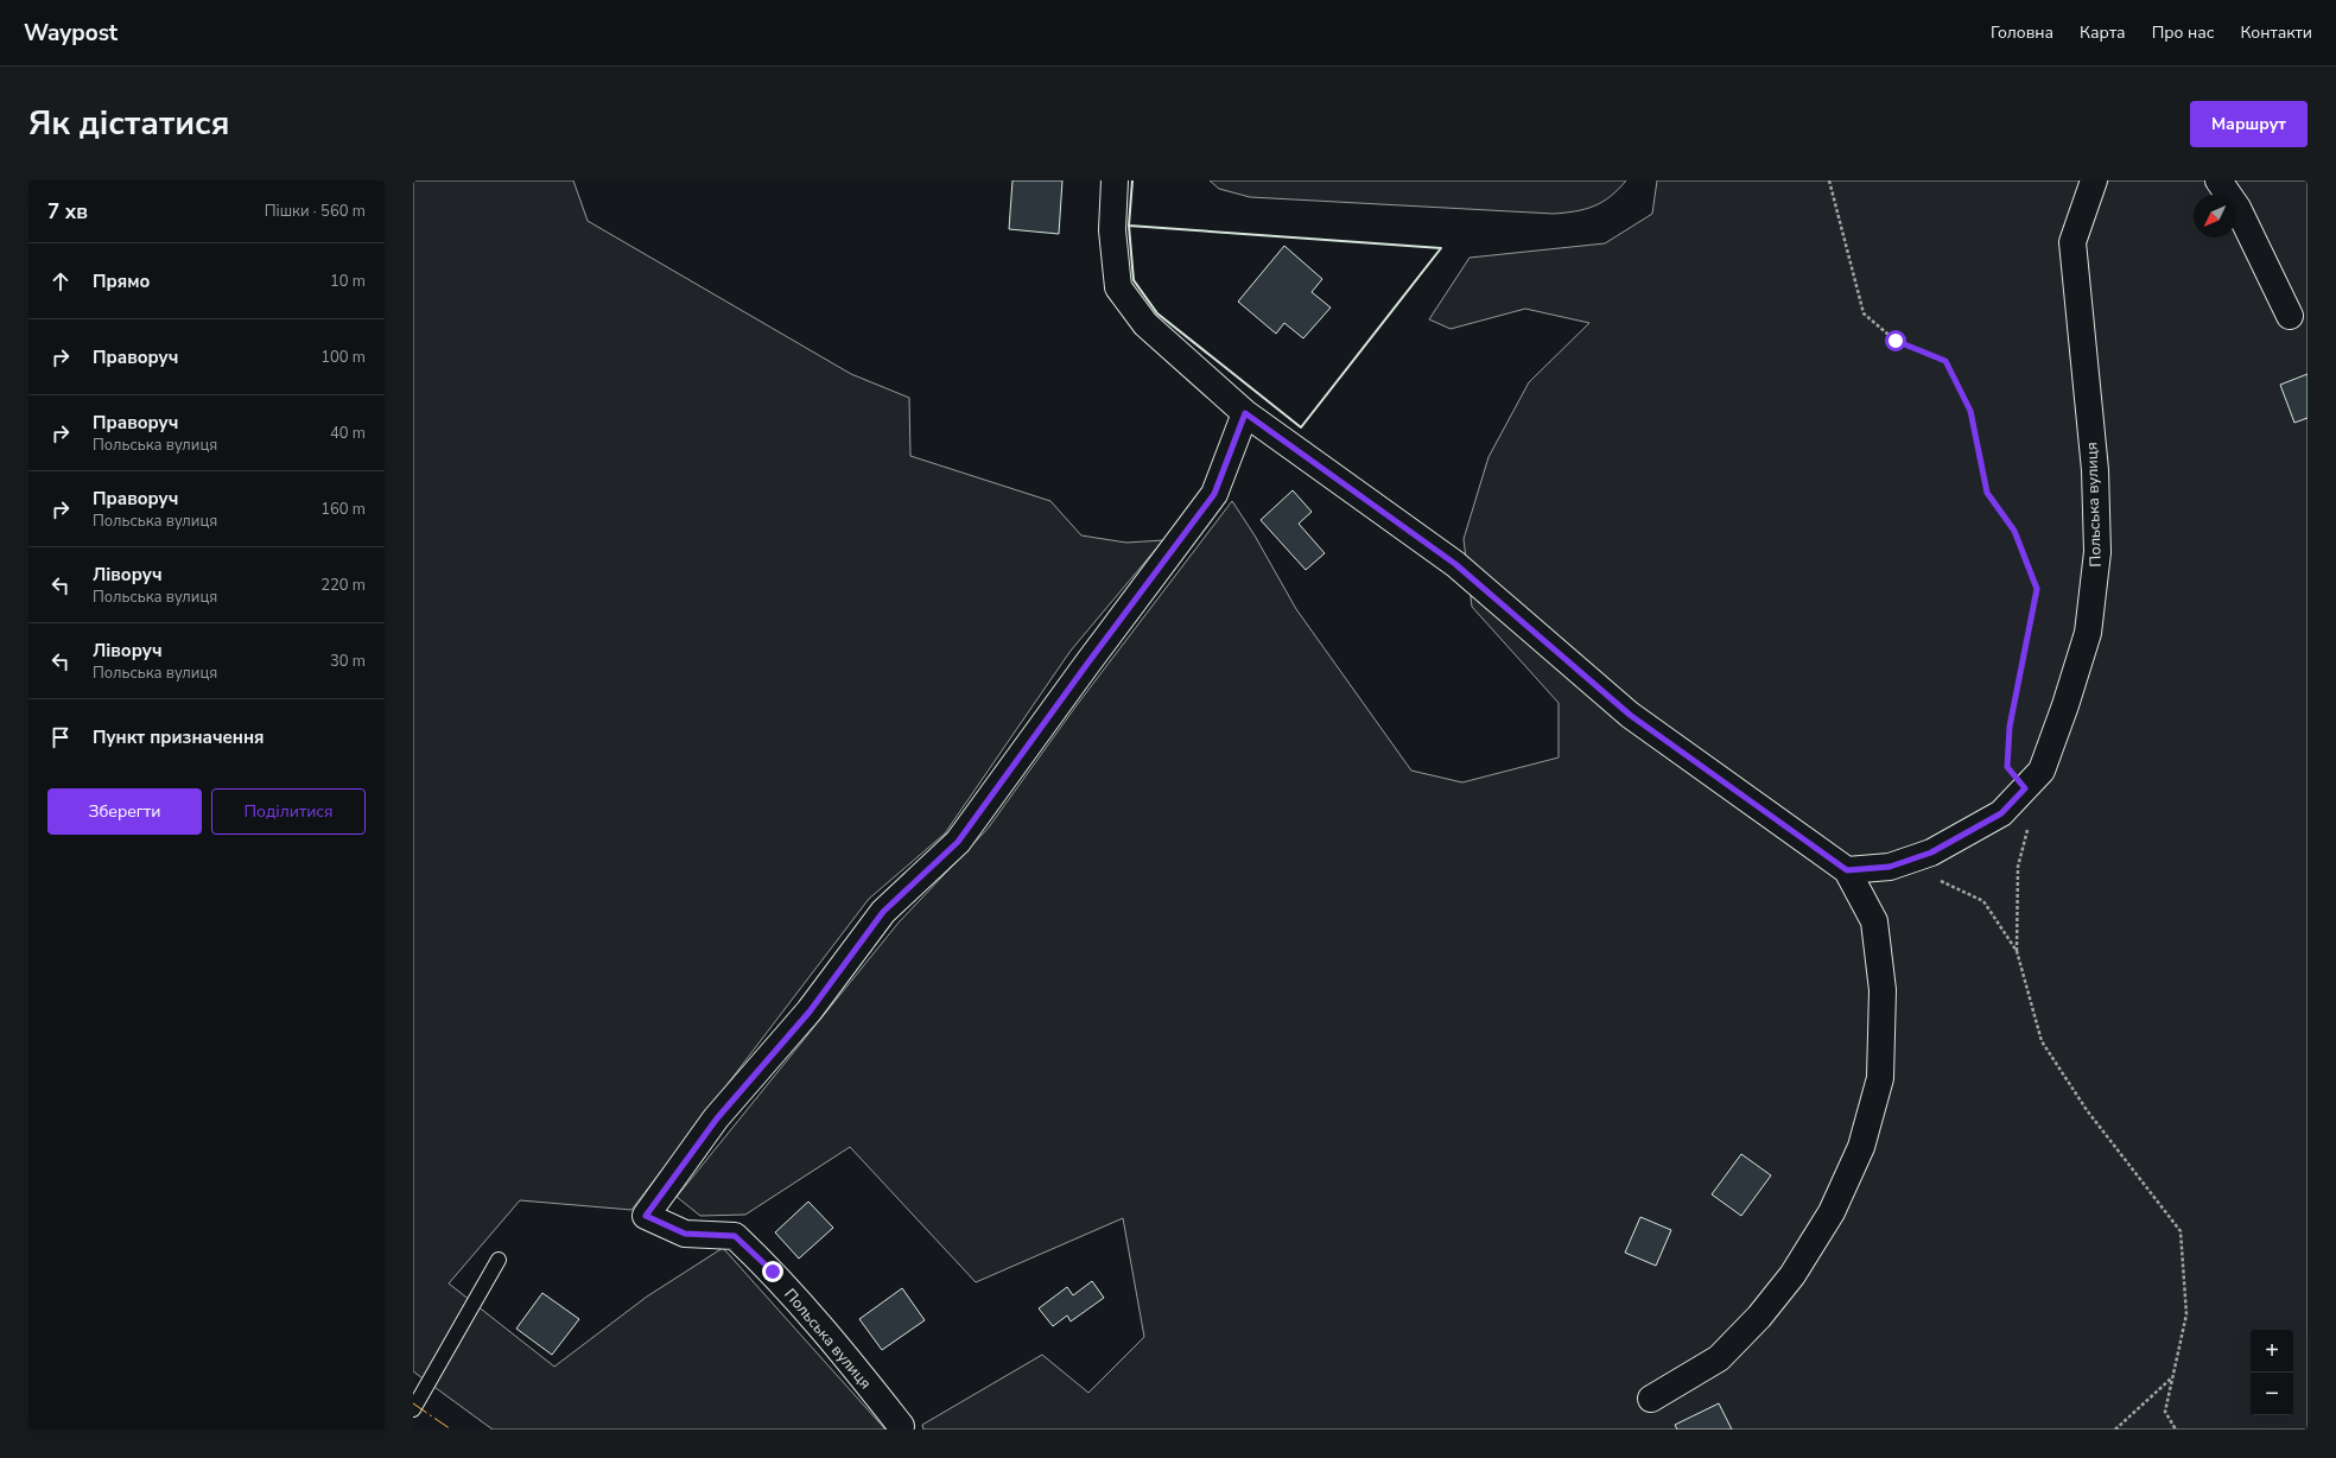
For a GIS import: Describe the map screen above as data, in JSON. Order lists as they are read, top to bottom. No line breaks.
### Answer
{"streets":{"street":["Польська вулиця"]},"north":"bottom left","page":{"header":"Waypost","nav":["Головна","Карта","Про нас","Контакти"],"title":"Як дістатися","buttons":["Маршрут",["Зберегти","Поділитися"]],"heading":["7 хв","Пішки · 560 m"],"list":[["Прямо","10 m"],["Праворуч","100 m"],["Праворуч","Польська вулиця","40 m"],["Праворуч","Польська вулиця","160 m"],["Ліворуч","Польська вулиця","220 m"],["Ліворуч","Польська вулиця","30 m"],"Пункт призначення"],"map_buttons":["+","−"]}}
